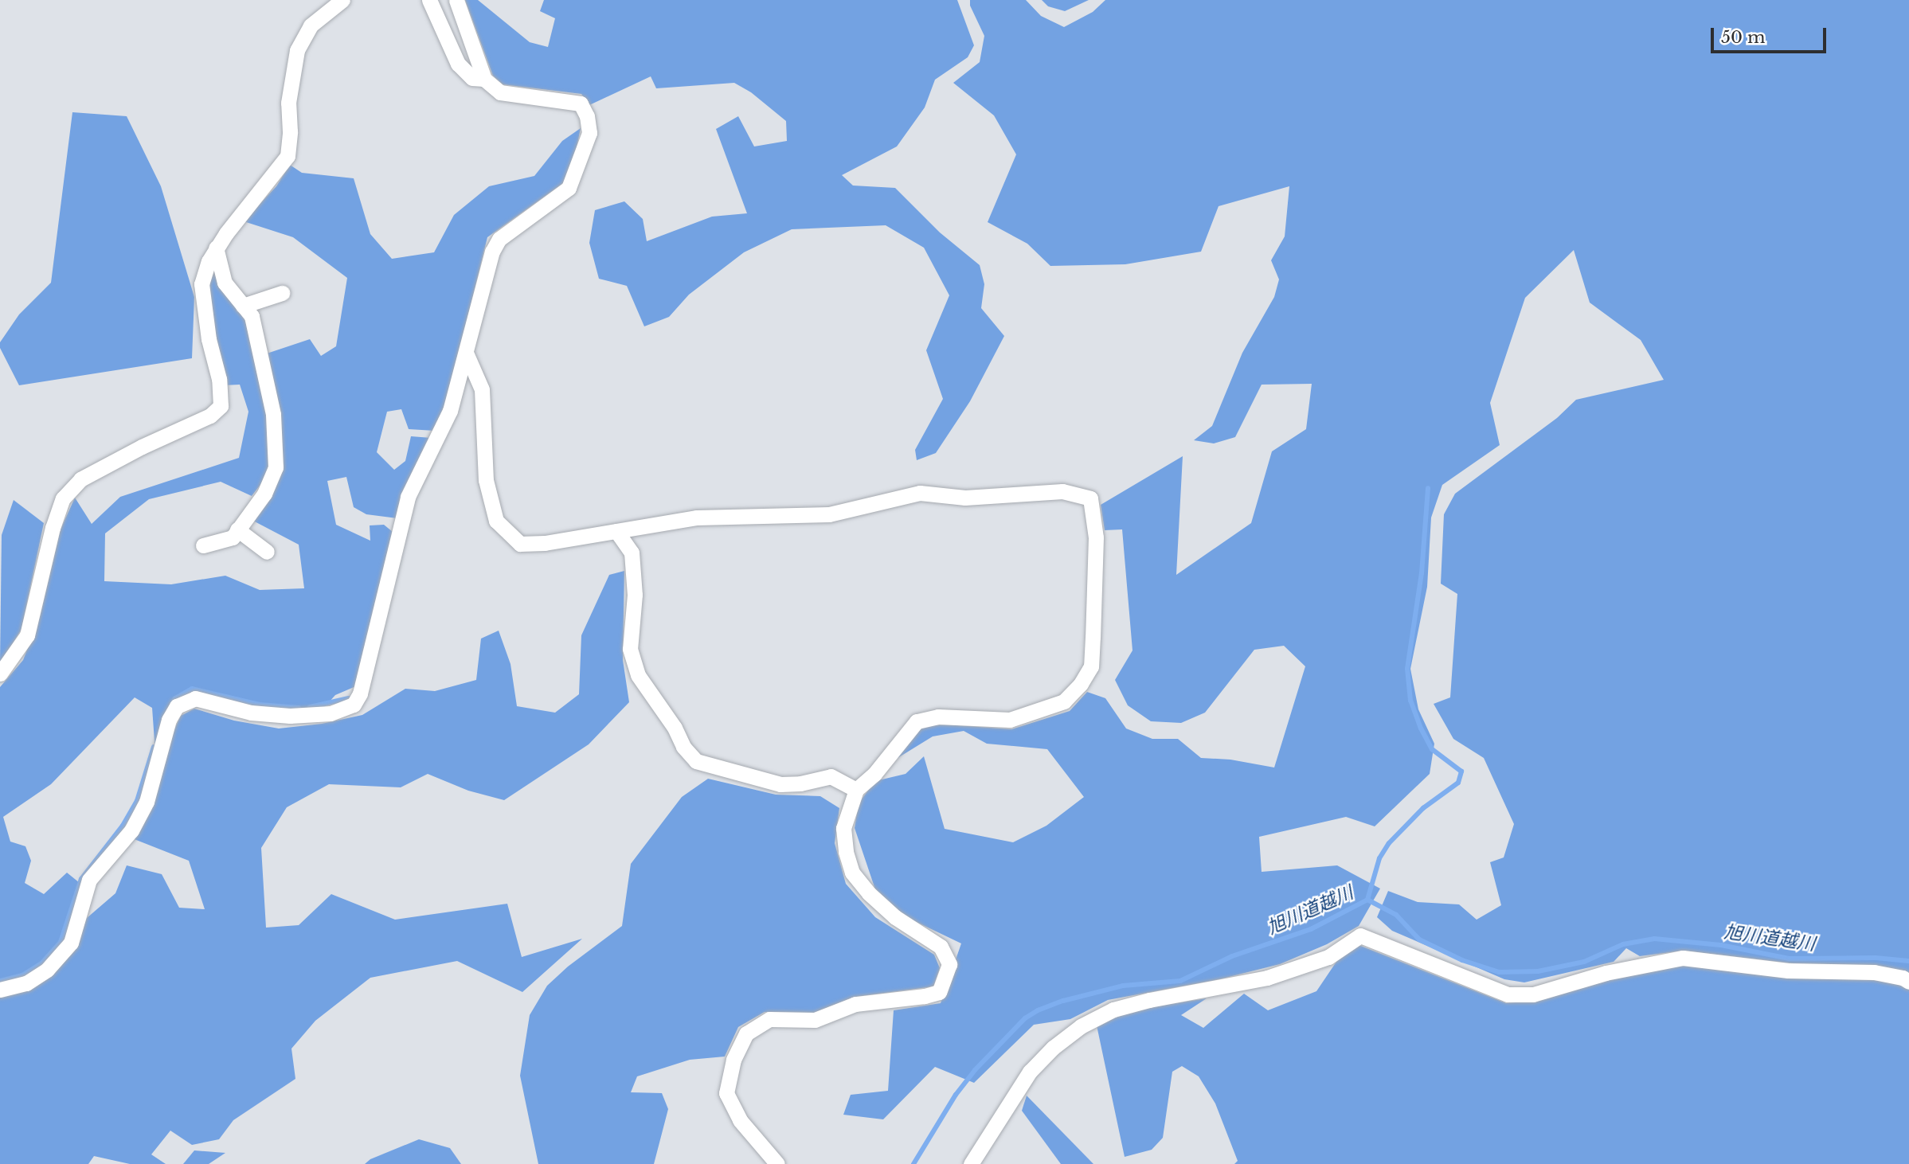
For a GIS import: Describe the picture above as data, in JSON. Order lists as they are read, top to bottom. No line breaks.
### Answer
{"water":["旭川道越川"],"scale_bar":"50 m"}
